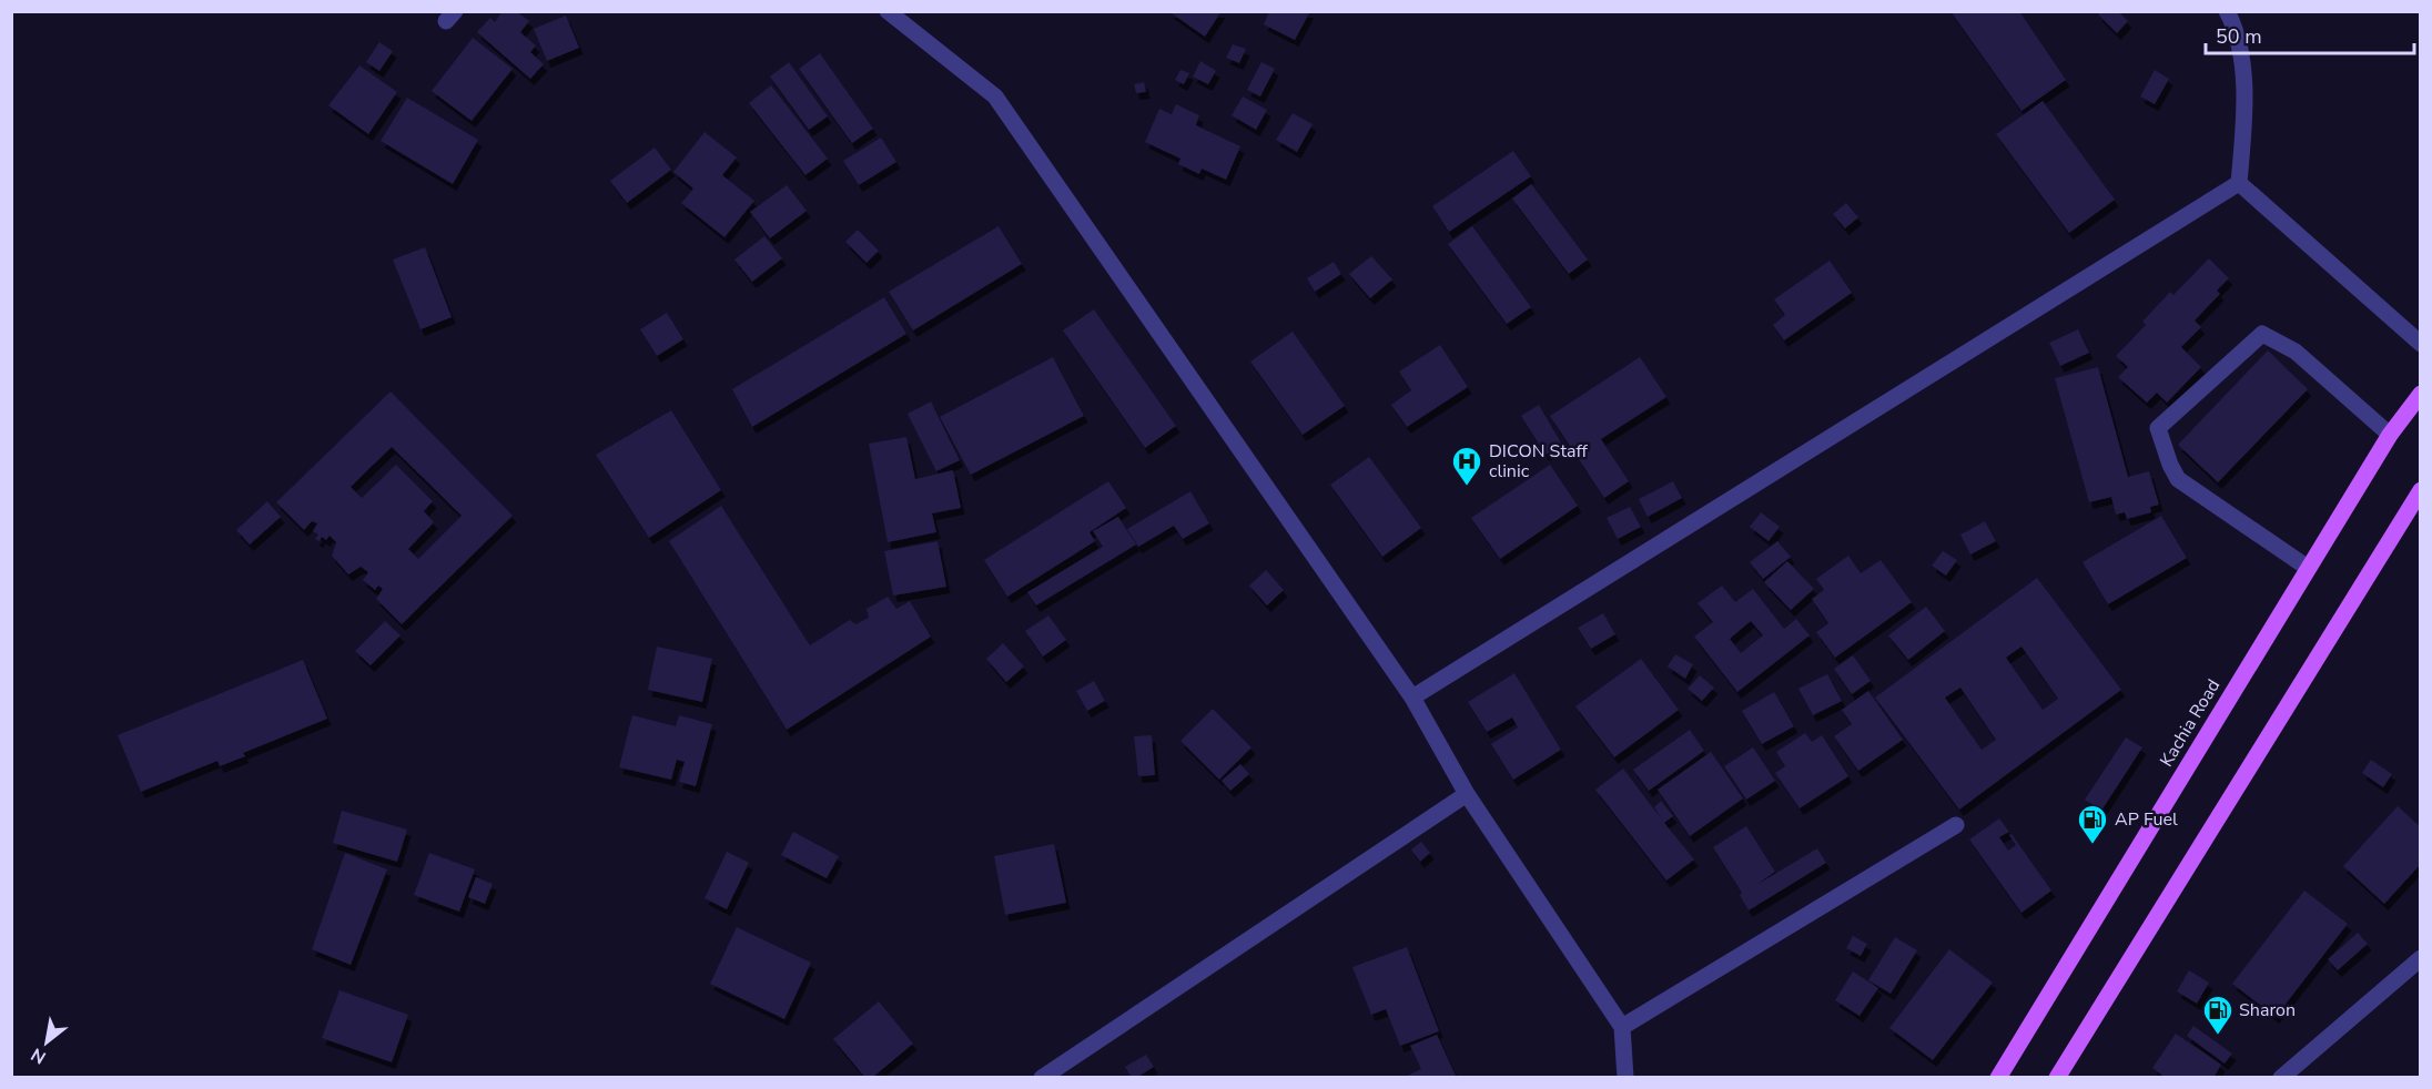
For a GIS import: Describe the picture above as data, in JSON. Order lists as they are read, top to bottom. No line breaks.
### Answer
{"streets":{"main road":["Kachia Road"]},"places":{"hospital":["DICON Staff clinic"],"fuel station":["AP Fuel","Sharon"]},"scale_bar":"50 m","north":"bottom left"}
